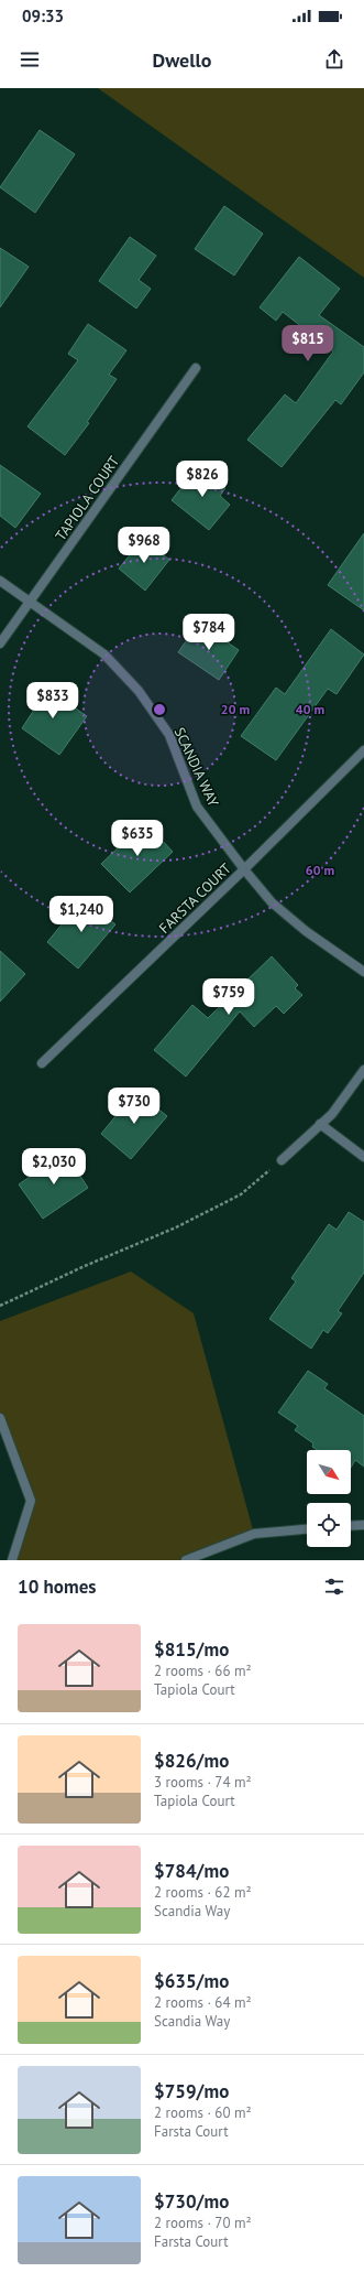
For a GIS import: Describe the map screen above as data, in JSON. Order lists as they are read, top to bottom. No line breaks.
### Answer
{"streets":{"street":["TAPIOLA COURT","SCANDIA WAY","FARSTA COURT"]},"crossings":[["TAPIOLA COURT","SCANDIA WAY"],["SCANDIA WAY","FARSTA COURT"]],"north":"bottom right","page":{"status":"09:33","header":"Dwello","price":["$815","$826","$968","$784","$833","$635","$1,240","$759","$730","$2,030"],"heading":"10 homes","list":[{"name":"$815/mo","note":"2 rooms · 66 m² · Tapiola Court"},{"name":"$826/mo","note":"3 rooms · 74 m² · Tapiola Court"},{"name":"$784/mo","note":"2 rooms · 62 m² · Scandia Way"},{"name":"$635/mo","note":"2 rooms · 64 m² · Scandia Way"},{"name":"$759/mo","note":"2 rooms · 60 m² · Farsta Court"},{"name":"$730/mo","note":"2 rooms · 70 m² · Farsta Court"}]},"rings":["20 m","40 m","60 m"]}
